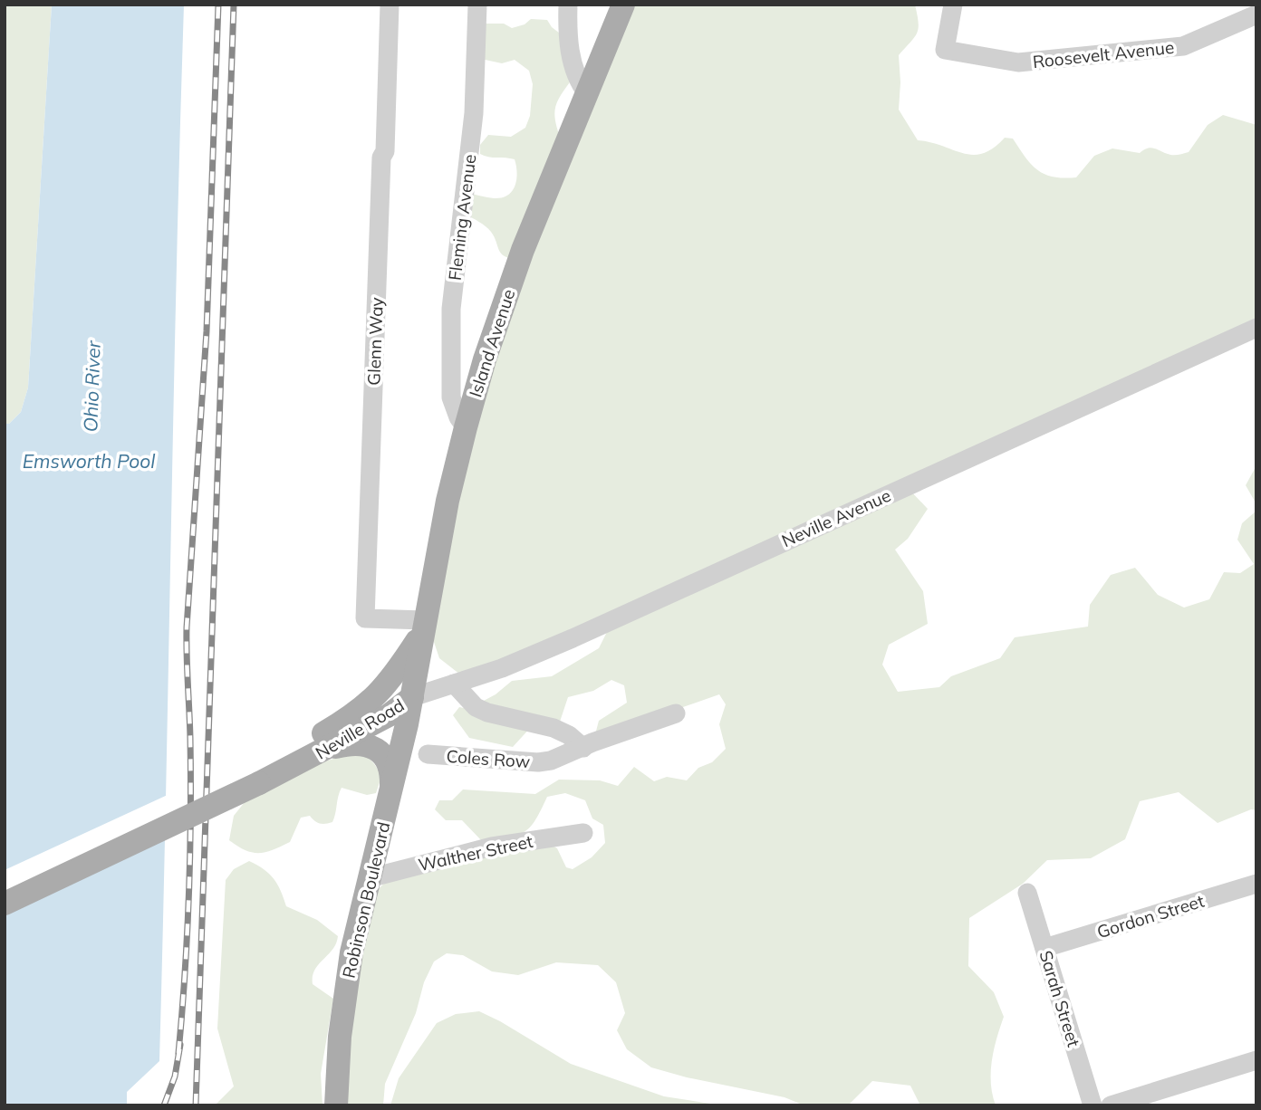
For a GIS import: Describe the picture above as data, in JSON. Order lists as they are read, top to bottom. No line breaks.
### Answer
{"streets":{"main road":["Island Avenue","Neville Road","Robinson Boulevard"],"street":["Roosevelt Avenue","Fleming Avenue","Glenn Way","Neville Avenue","Coles Row","Walther Street","Gordon Street","Sarah Street"]},"crossings":[["Fleming Avenue","Island Avenue"],["Glenn Way","Island Avenue"],["Island Avenue","Neville Avenue"],["Island Avenue","Neville Road"],["Island Avenue","Robinson Boulevard"],["Neville Avenue","Neville Road"],["Neville Avenue","Robinson Boulevard"],["Neville Road","Robinson Boulevard"],["Walther Street","Robinson Boulevard"],["Gordon Street","Sarah Street"]],"water":["Ohio River","Emsworth Pool"]}
